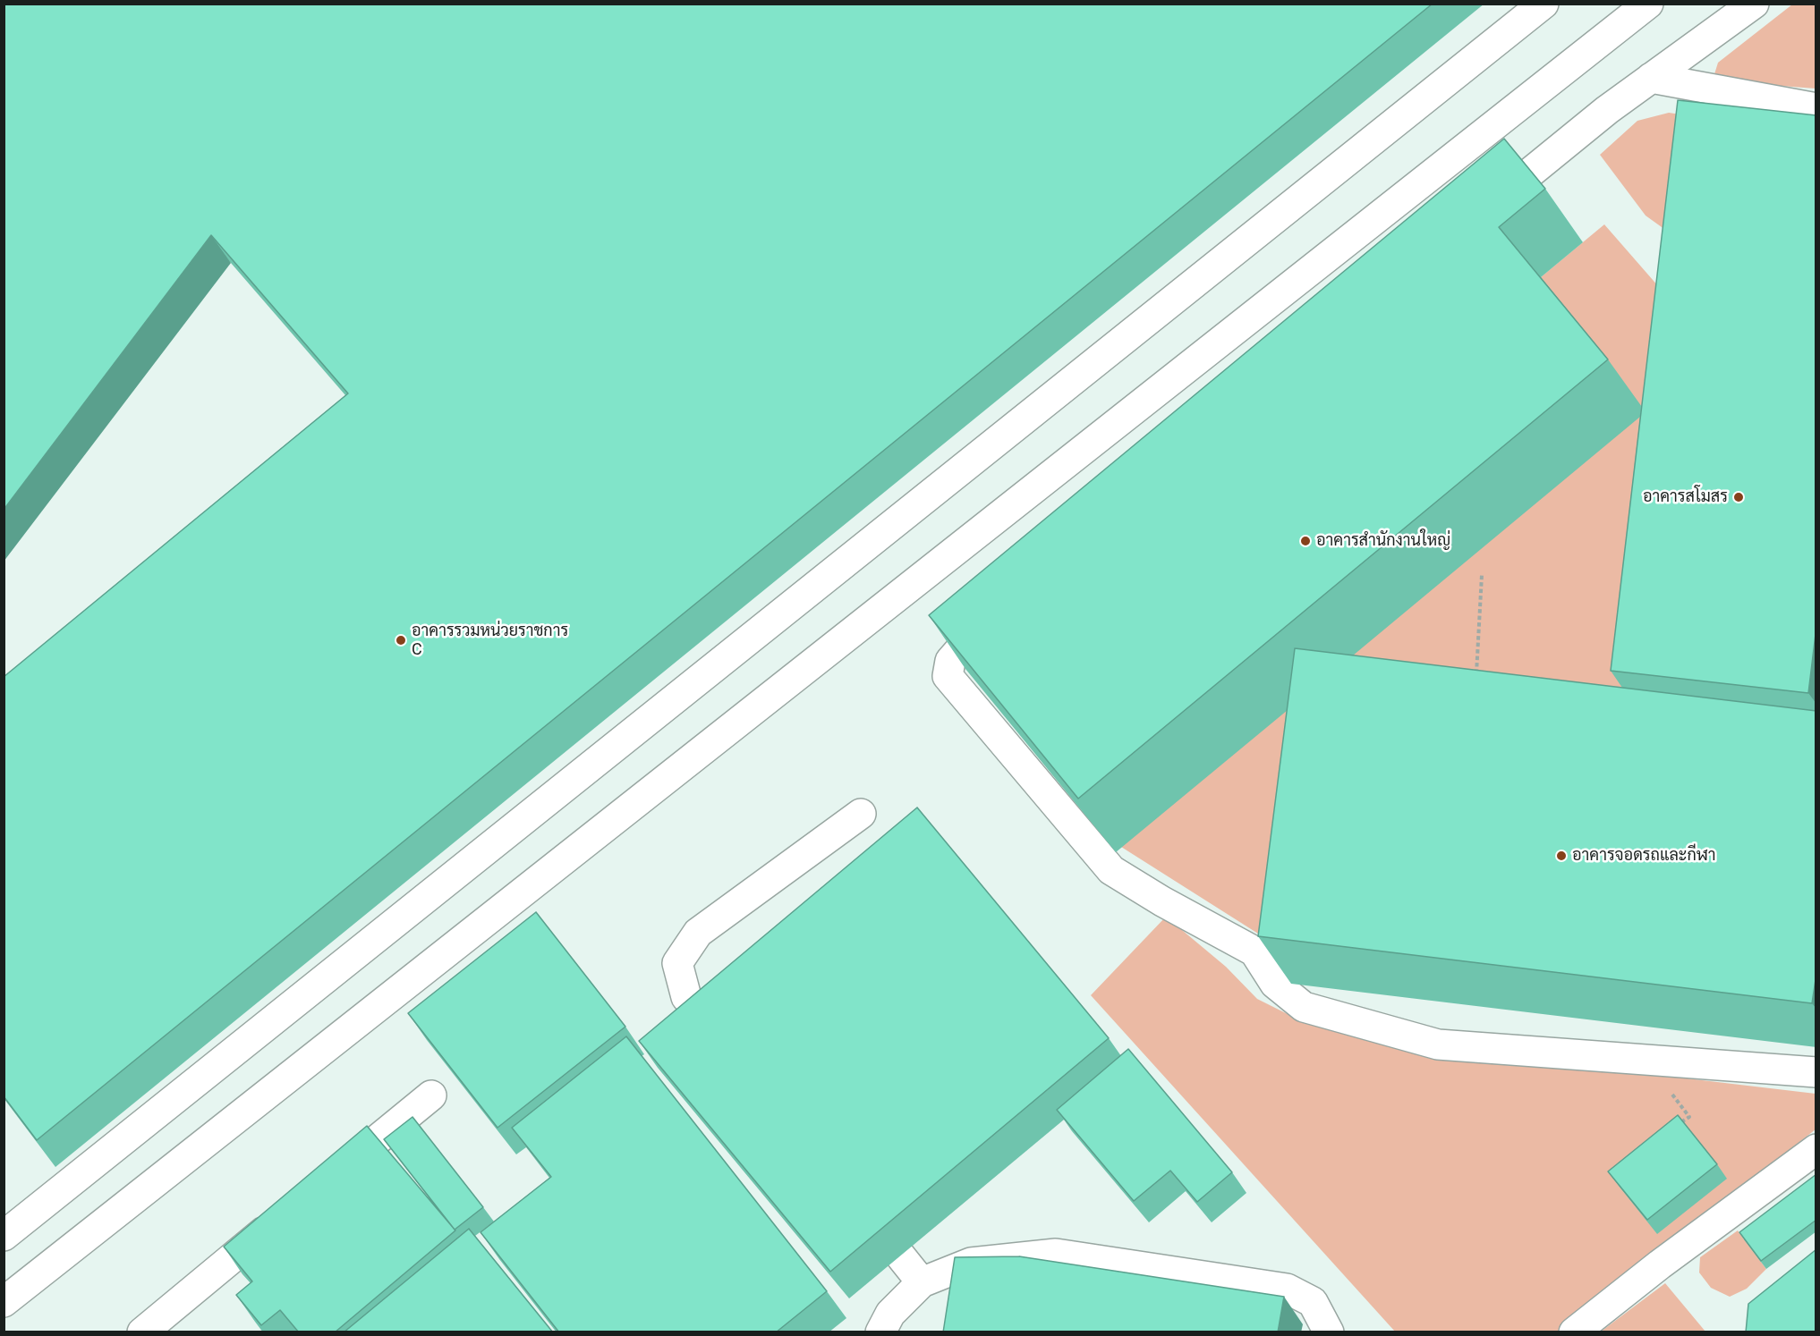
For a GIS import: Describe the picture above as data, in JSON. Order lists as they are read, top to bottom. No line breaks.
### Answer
{"places":["อาคารสโมสร","อาคารสำนักงานใหญ่","อาคารรวมหน่วยราชการ C","อาคารจอดรถและกีฬา"]}
